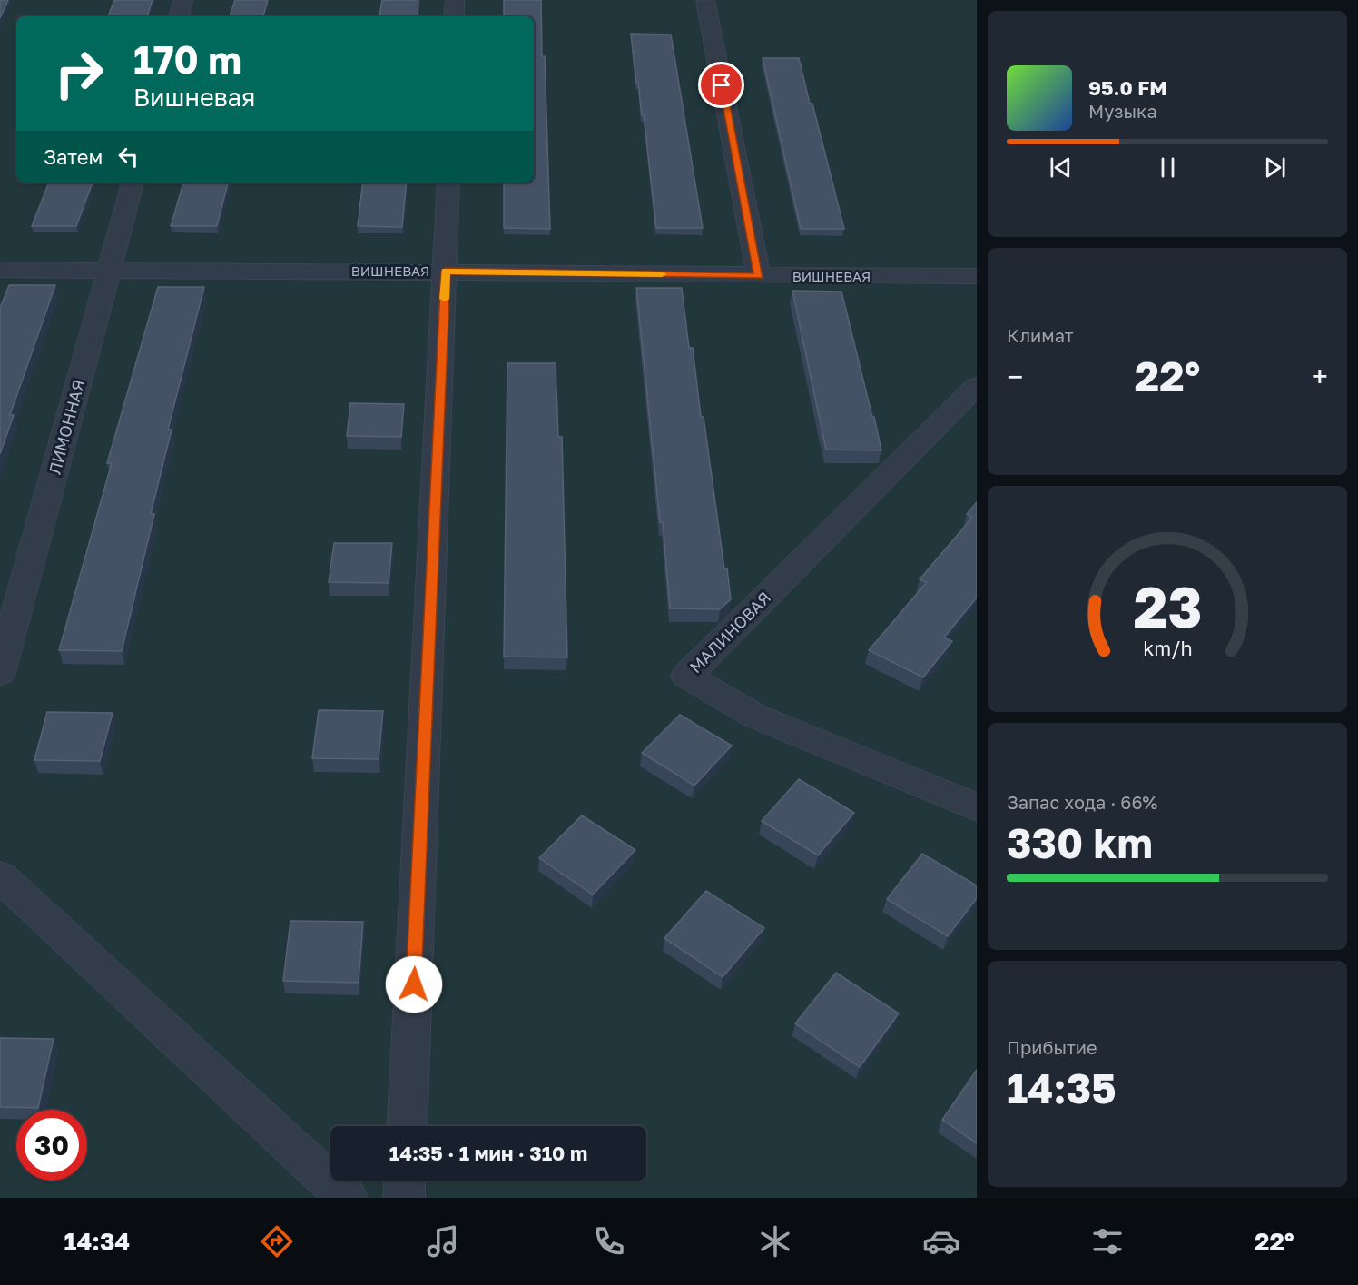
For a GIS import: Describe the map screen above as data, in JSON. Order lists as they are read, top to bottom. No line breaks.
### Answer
{"streets":{"street":["ВИШНЕВАЯ","ЛИМОННАЯ","МАЛИНОВАЯ"]},"crossings":[["ВИШНЕВАЯ","ЛИМОННАЯ"]],"page":{"turn":["170 m","Вишневая"],"song":["95.0 FM","Музыка"],"then":"Затем","tile":["Климат",["Запас хода · 66%","330 km"],["Прибытие","14:35"]],"heat":["−","22°","+"],"limit":"30","trip":"14:35 · 1 мин · 310 m","tabs":["14:34","22°"],"gauge":["23","km/h"]}}
